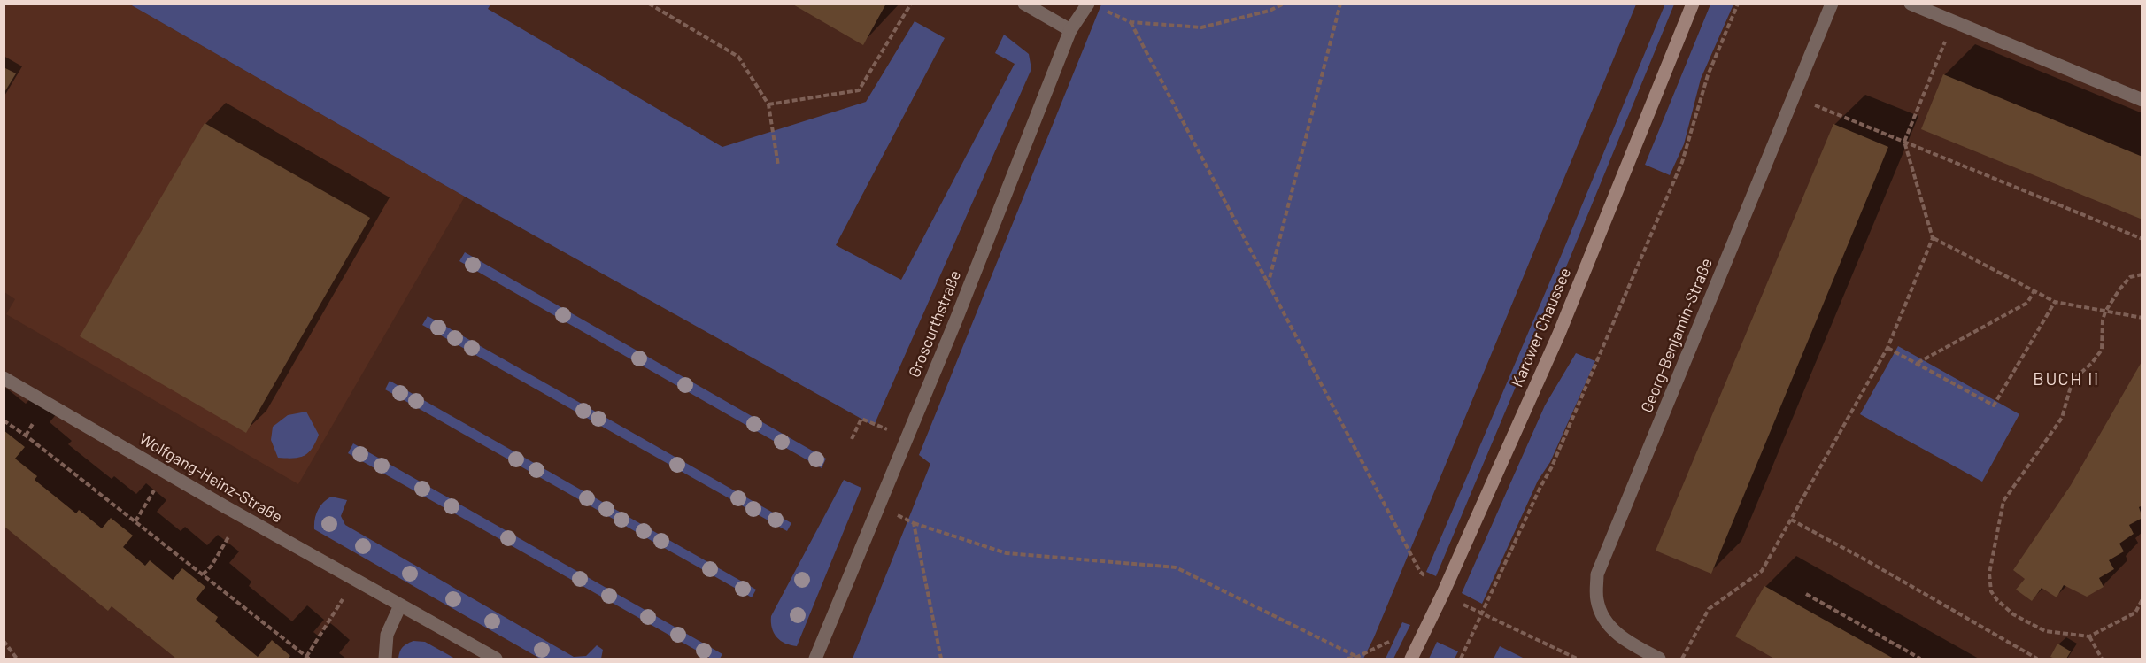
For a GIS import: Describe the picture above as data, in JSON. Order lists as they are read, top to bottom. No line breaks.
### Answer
{"streets":{"main road":["Karower Chaussee"],"street":["Groscurthstraße","Georg-Benjamin-Straße","Wolfgang-Heinz-Straße"]},"districts":["BUCH II"]}
